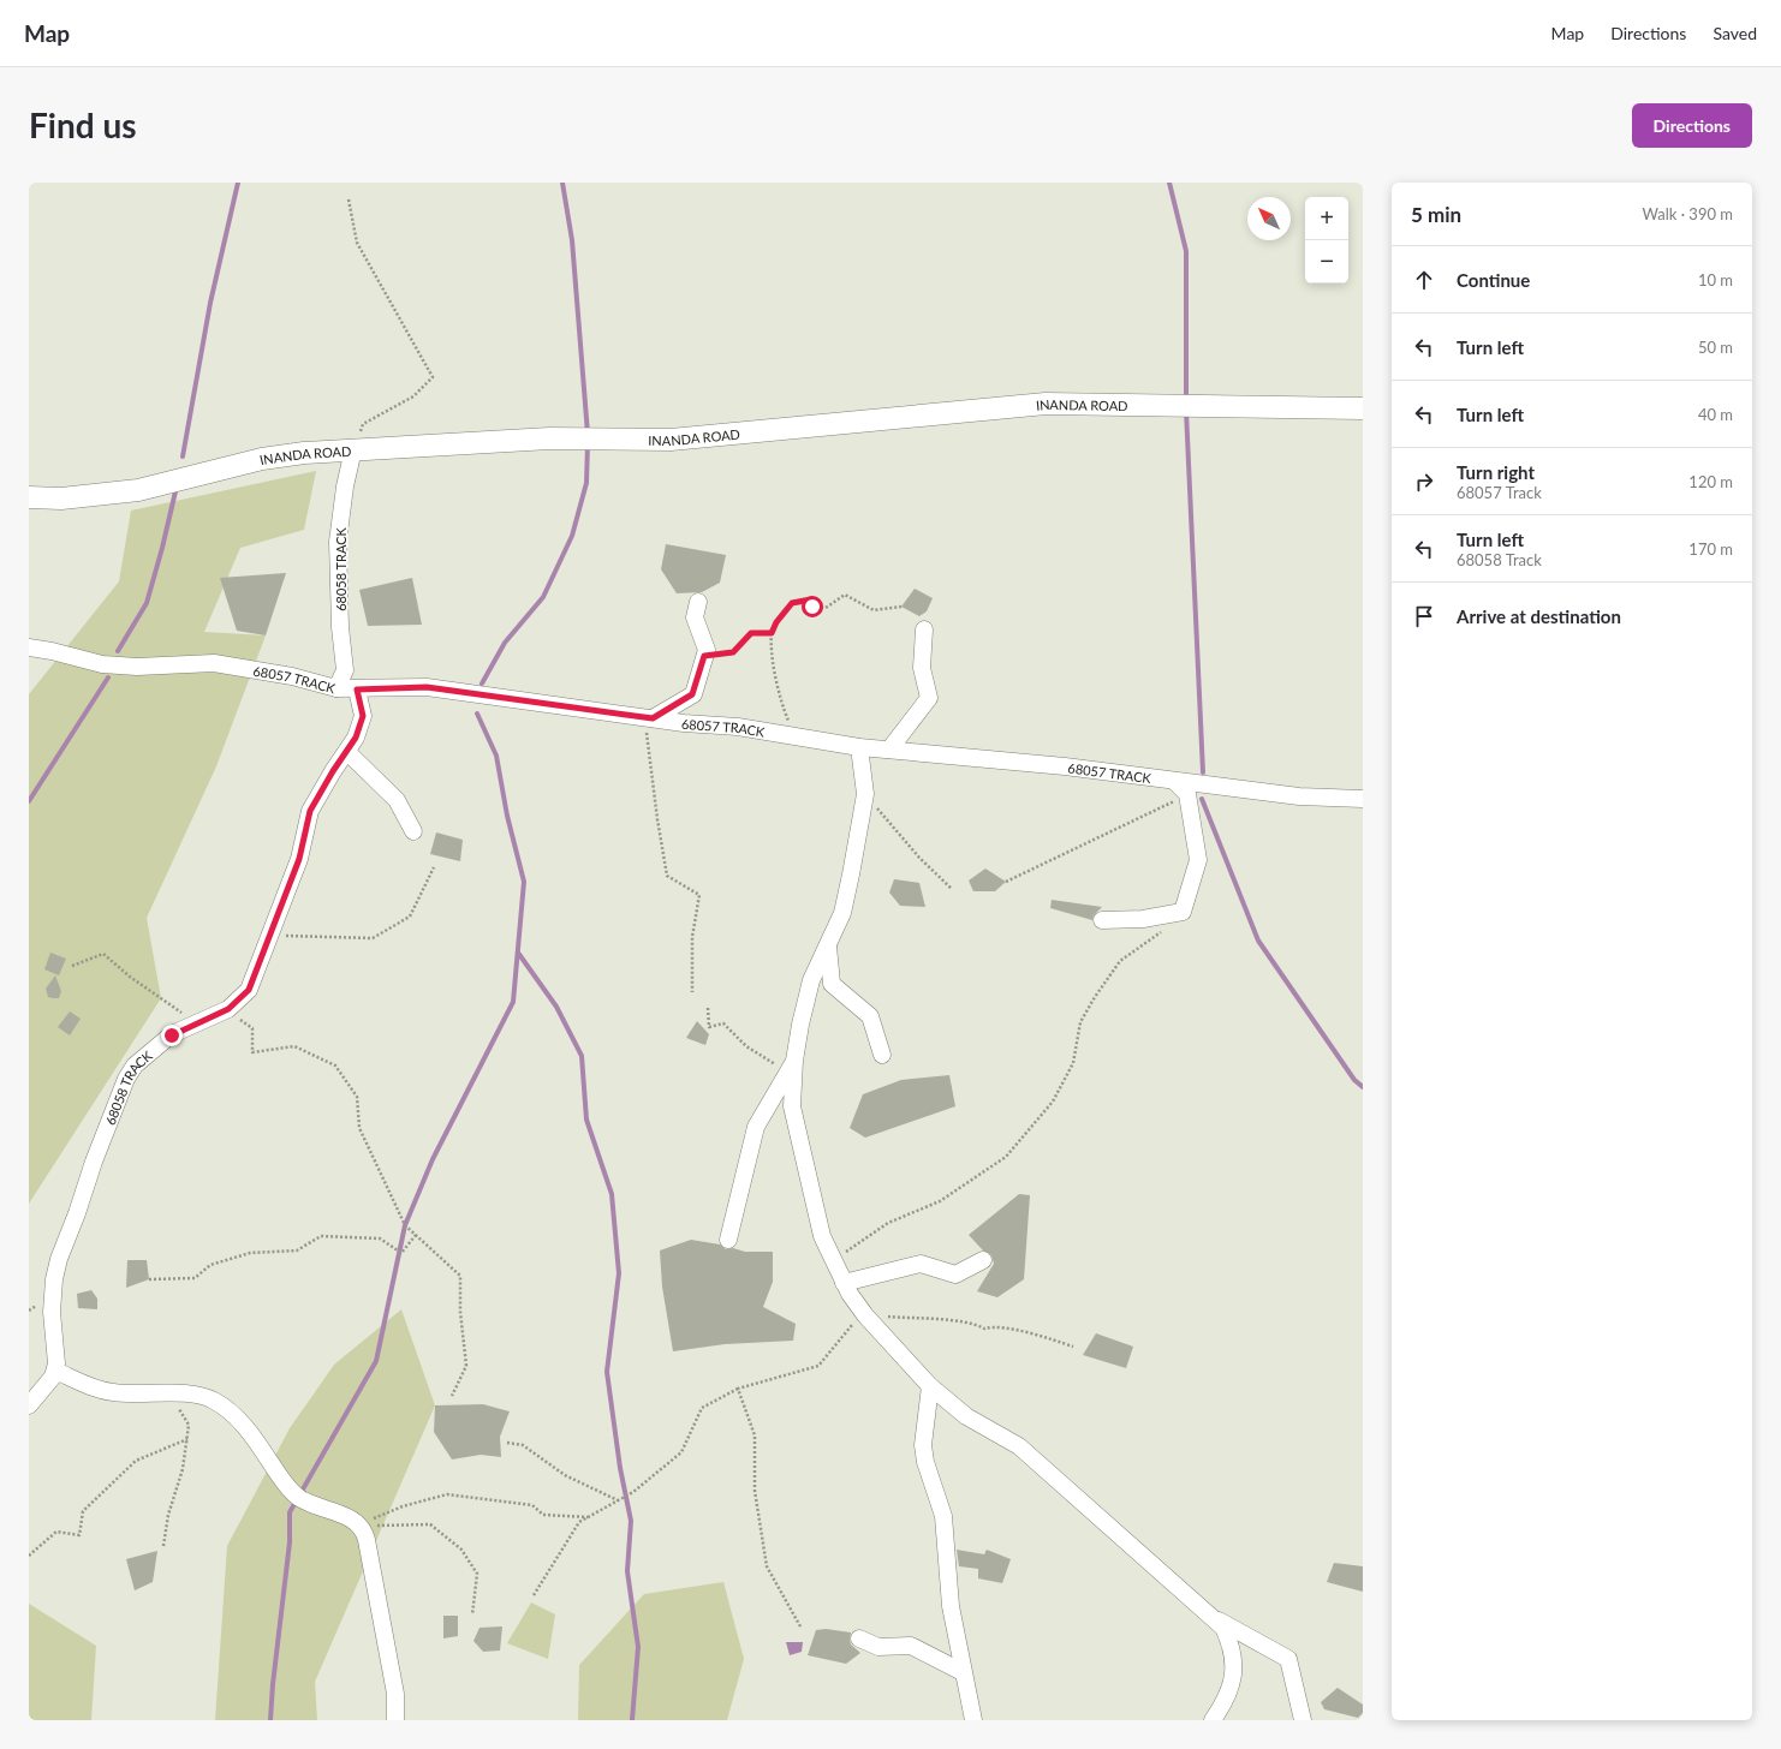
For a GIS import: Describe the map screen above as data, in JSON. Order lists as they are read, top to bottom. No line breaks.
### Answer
{"streets":{"street":["INANDA ROAD","68058 TRACK","68057 TRACK"]},"crossings":[["INANDA ROAD","68058 TRACK"],["68058 TRACK","68057 TRACK"]],"north":"top left","page":{"header":"Map","nav":["Map","Directions","Saved"],"buttons":"Directions","title":"Find us","heading":["5 min","Walk · 390 m"],"map_buttons":["+","−"],"list":[["Continue","10 m"],["Turn left","50 m"],["Turn left","40 m"],["Turn right","68057 Track","120 m"],["Turn left","68058 Track","170 m"],"Arrive at destination"]}}
